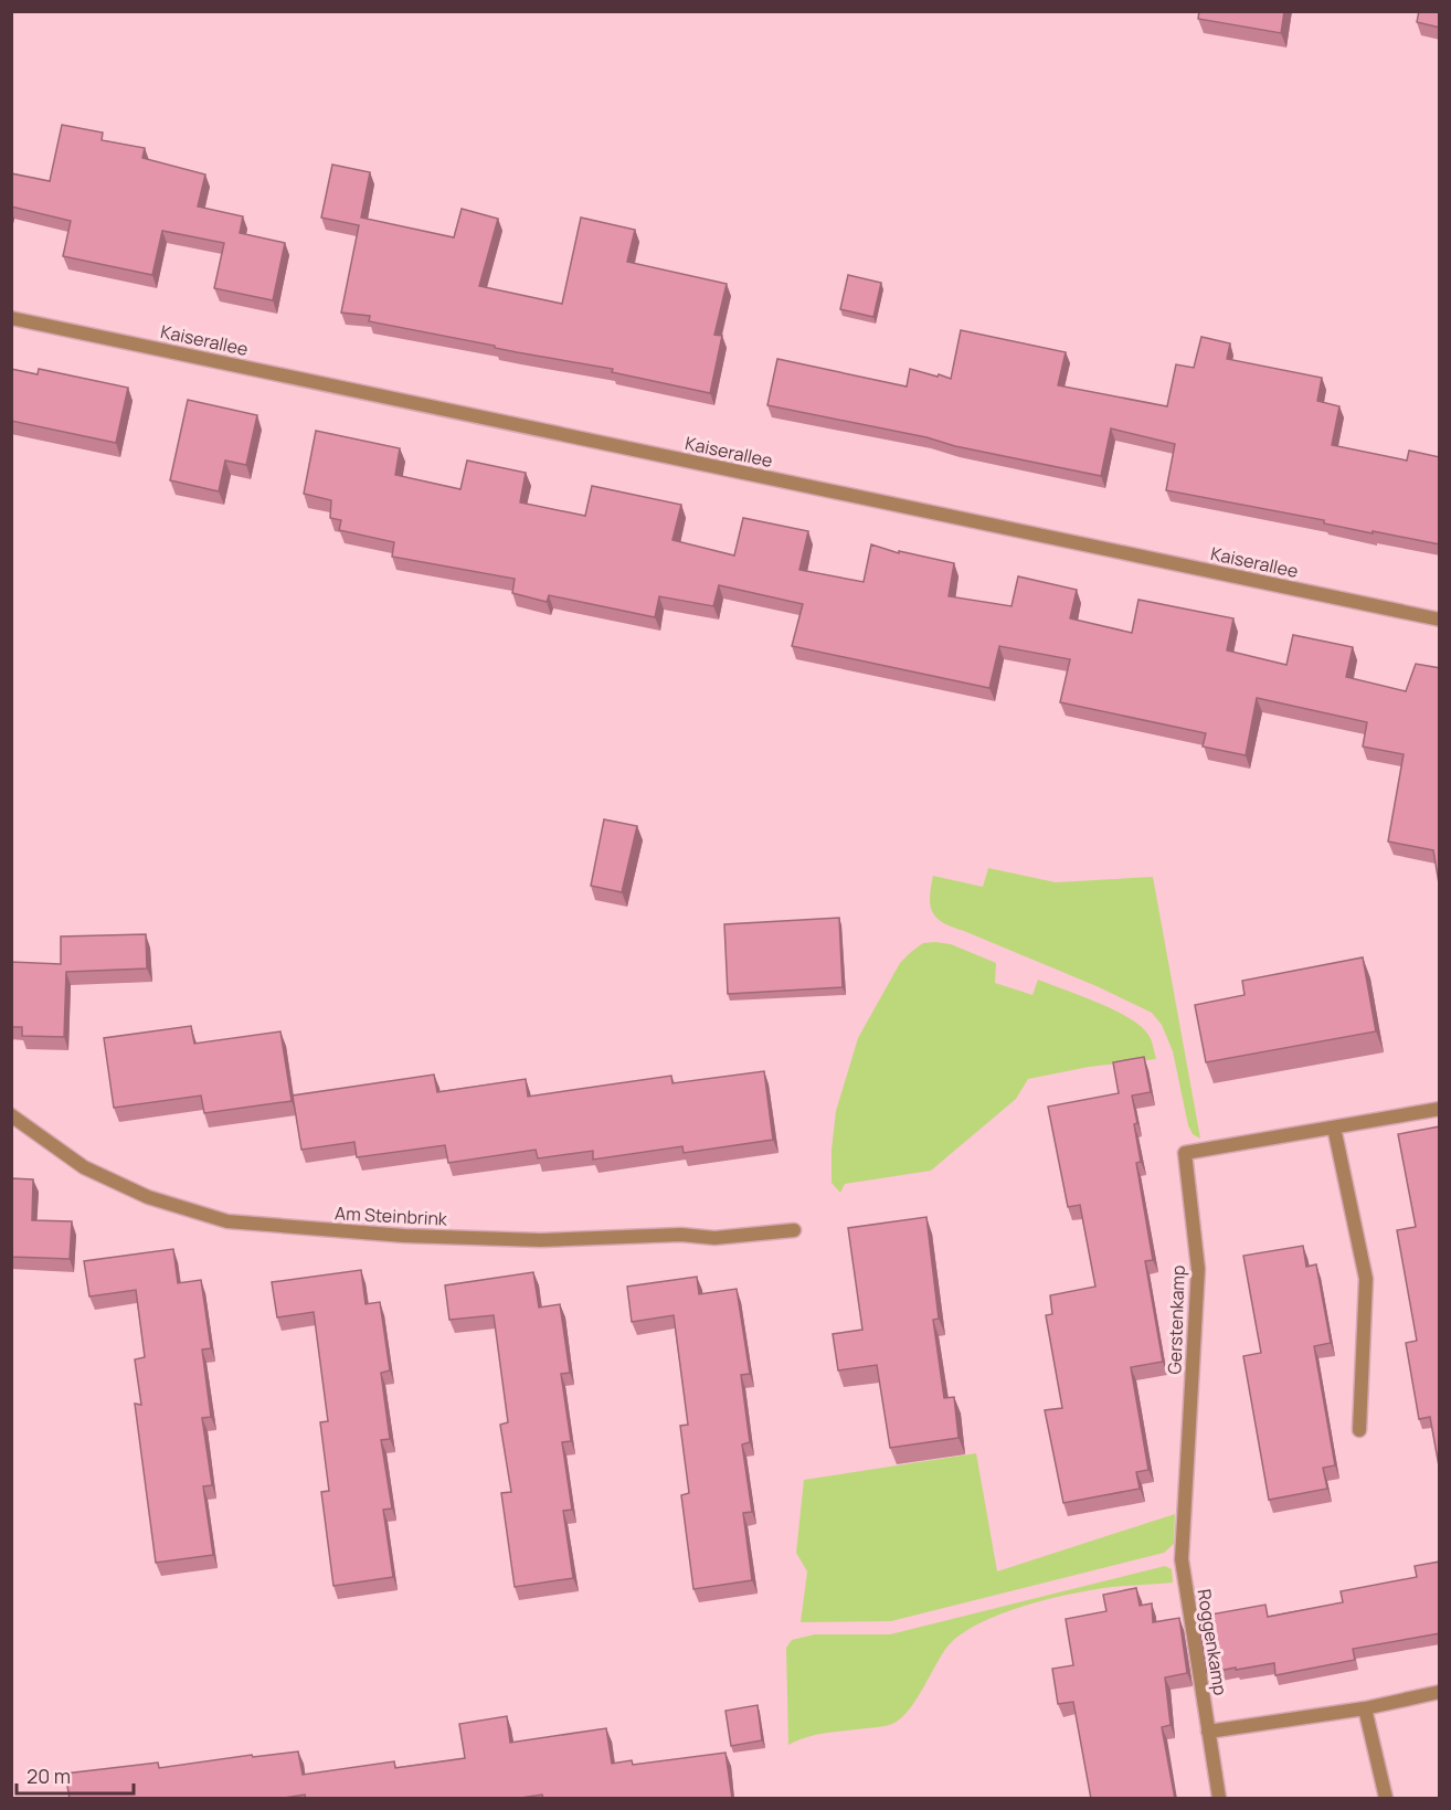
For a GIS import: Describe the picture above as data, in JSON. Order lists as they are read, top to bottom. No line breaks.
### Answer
{"streets":{"street":["Kaiserallee","Am Steinbrink","Gerstenkamp","Roggenkamp"]},"crossings":[["Gerstenkamp","Roggenkamp"]],"scale_bar":"20 m"}
